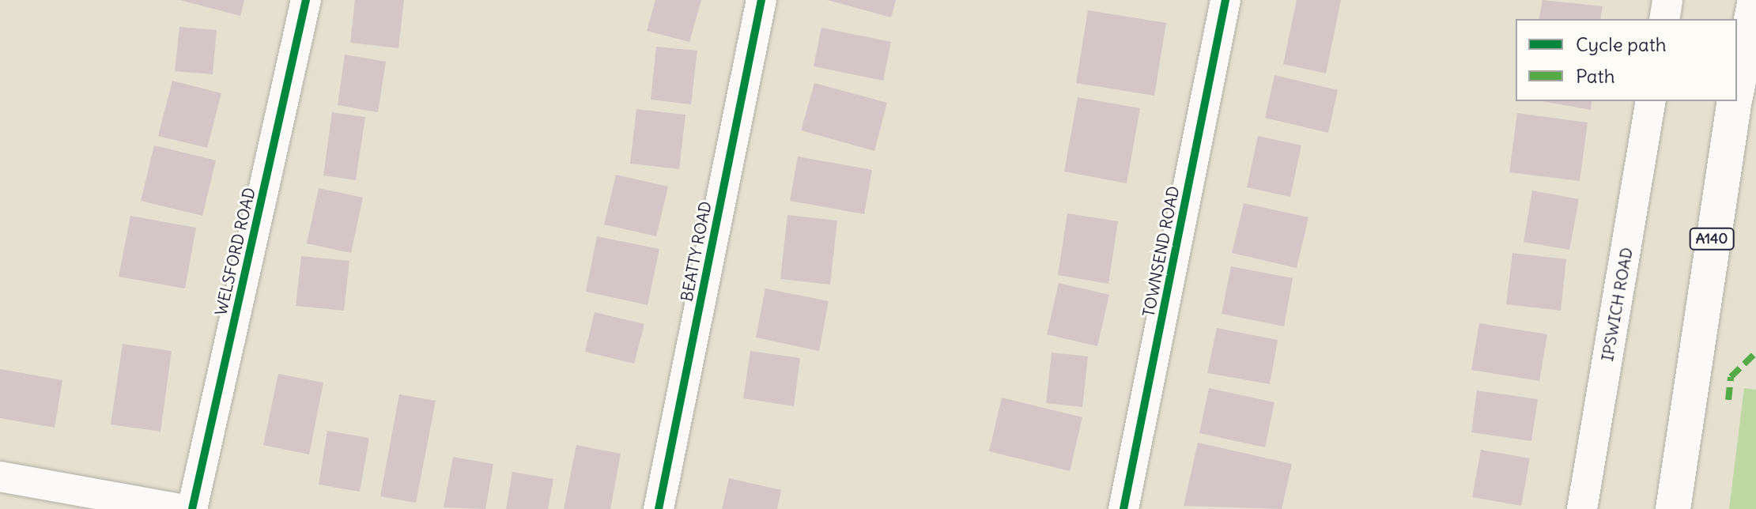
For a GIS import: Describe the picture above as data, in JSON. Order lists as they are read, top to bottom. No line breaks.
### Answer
{"streets":{"highway":["A140"],"street":["WELSFORD ROAD","BEATTY ROAD","TOWNSEND ROAD","IPSWICH ROAD"]},"legend":["Cycle path","Path"]}
